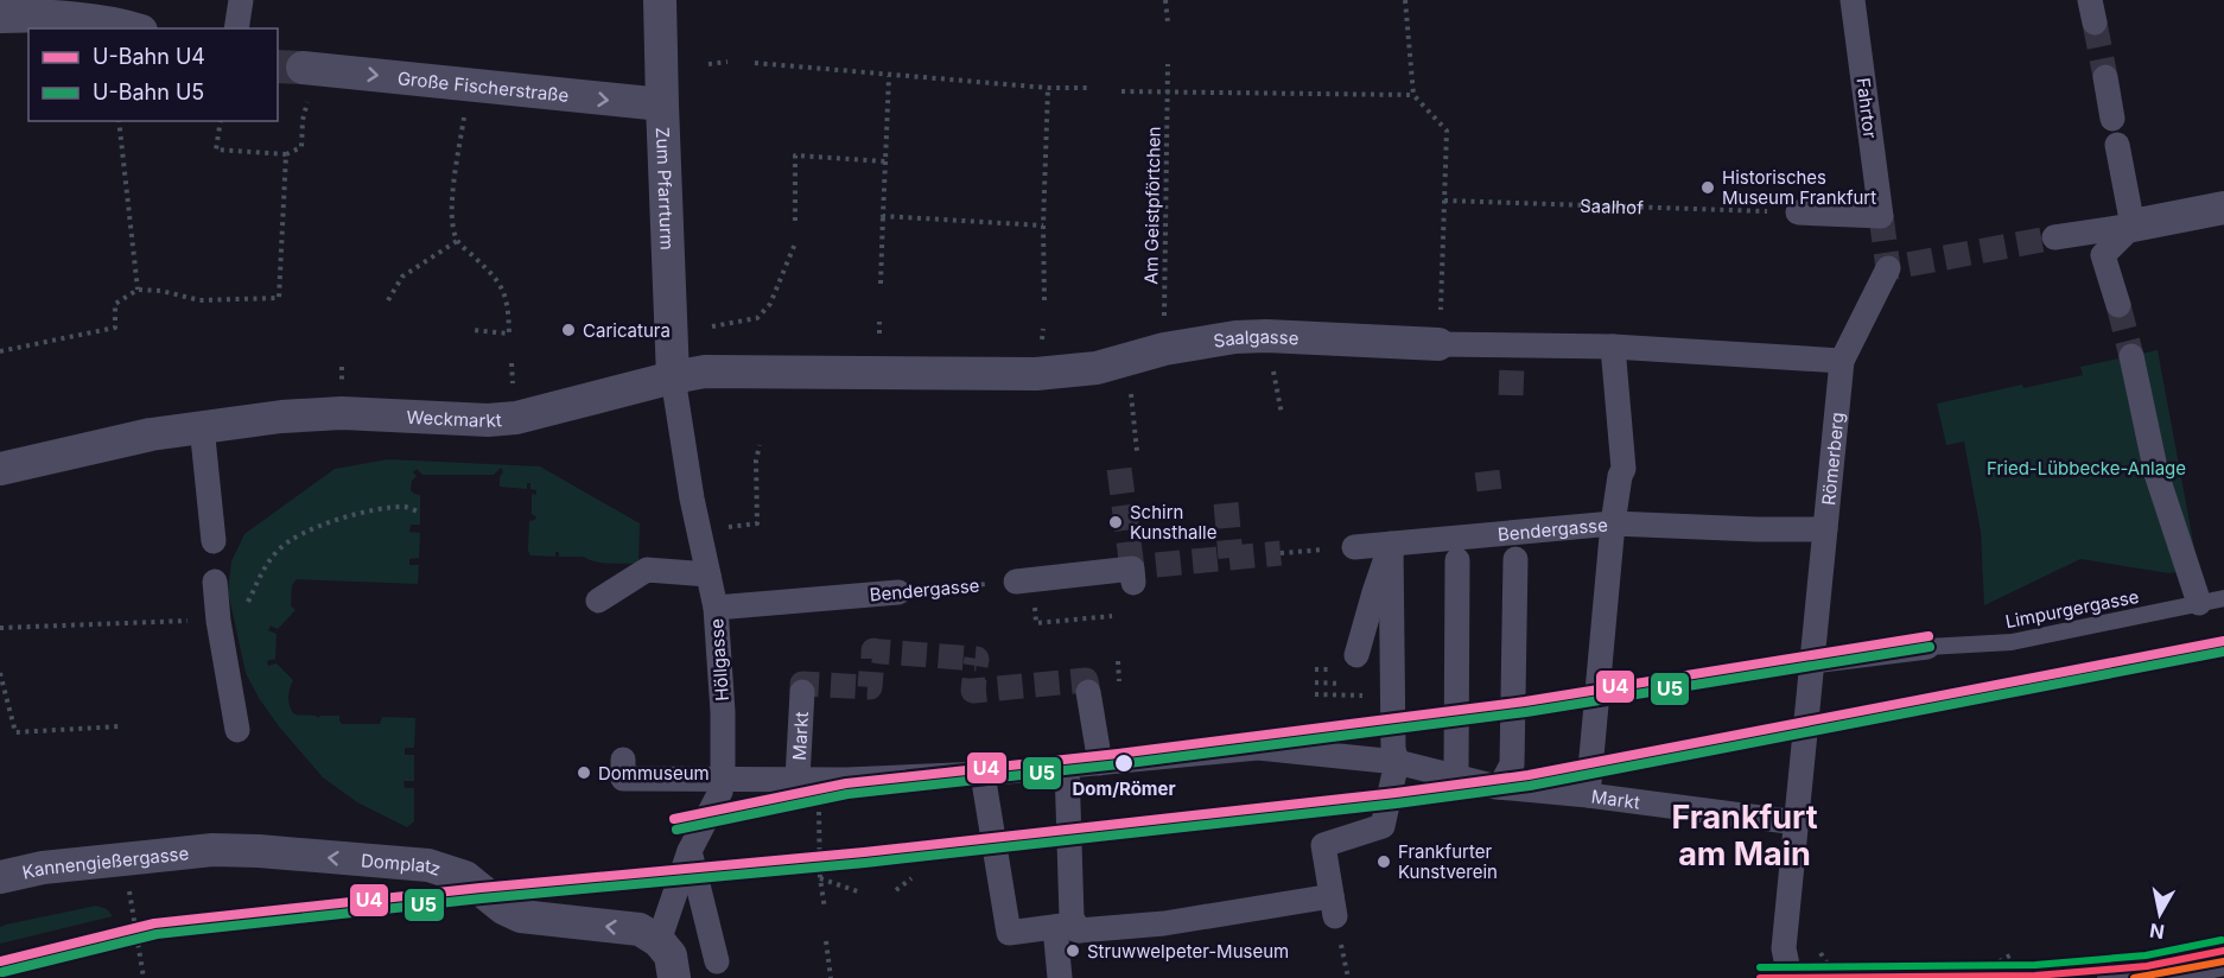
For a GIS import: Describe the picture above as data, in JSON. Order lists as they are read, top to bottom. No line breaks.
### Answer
{"streets":{"street":["Große Fischerstraße","Fahrtor","Zum Pfarrturm","Saalgasse","Weckmarkt","Römerberg","Bendergasse","Höllgasse","Markt","Kannengießergasse","Domplatz"],"lane":["Limpurgergasse"],"path":["Am Geistpförtchen","Saalhof"]},"crossings":[["Große Fischerstraße","Zum Pfarrturm"],["Fahrtor","Saalhof"],["Zum Pfarrturm","Saalgasse"],["Zum Pfarrturm","Weckmarkt"],["Am Geistpförtchen","Saalgasse"],["Saalgasse","Weckmarkt"],["Saalgasse","Römerberg"],["Römerberg","Bendergasse"],["Römerberg","Markt"],["Bendergasse","Höllgasse"],["Höllgasse","Domplatz"],["Markt","Domplatz"],["Kannengießergasse","Domplatz"]],"one_way":["Große Fischerstraße","Domplatz"],"districts":["Frankfurt am Main"],"parks":["Fried-Lübbecke-Anlage"],"places":["Historisches Museum Frankfurt","Caricatura","Schirn Kunsthalle","Dom/Römer","Dommuseum","Frankfurter Kunstverein","Struwwelpeter-Museum"],"lines":["metro line U4","metro line U5"],"legend":["U-Bahn U4","U-Bahn U5"],"north":"bottom"}
